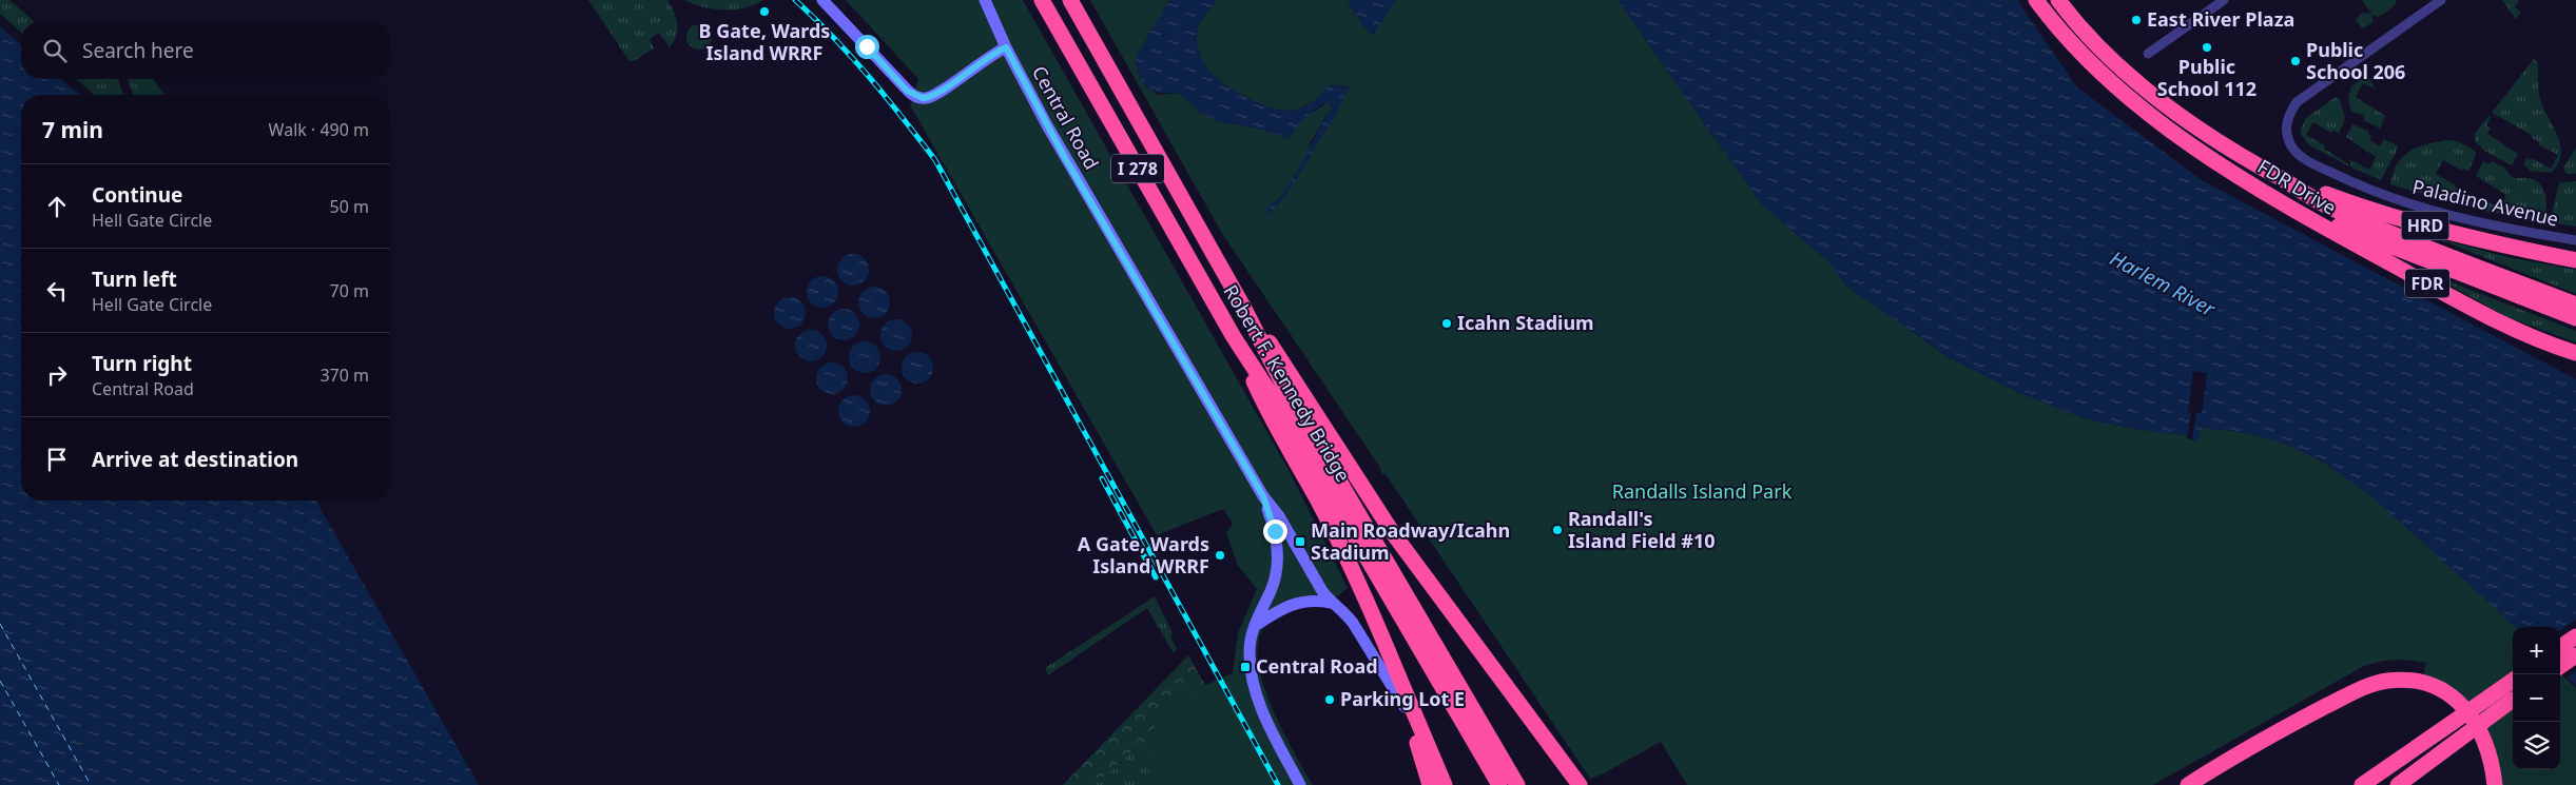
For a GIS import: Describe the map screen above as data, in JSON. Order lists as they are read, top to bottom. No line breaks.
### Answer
{"streets":{"highway":["I 278","FDR Drive","HRD","FDR","Robert F. Kennedy Bridge"],"street":["Central Road","Paladino Avenue"]},"crossings":[["FDR Drive","HRD"]],"water":["Harlem River"],"parks":["Randalls Island Park"],"places":{"other":["B Gate, Wards Island WRRF","East River Plaza","Public School 112","Public School 206","Icahn Stadium","Randall's Island Field #10","A Gate, Wards Island WRRF","Parking Lot E"],"transit":["Main Roadway/Icahn Stadium","Central Road"]},"page":{"search":"Search here","heading":["7 min","Walk · 490 m"],"list":[["Continue","Hell Gate Circle","50 m"],["Turn left","Hell Gate Circle","70 m"],["Turn right","Central Road","370 m"],"Arrive at destination"],"map_buttons":["+","−"]}}
